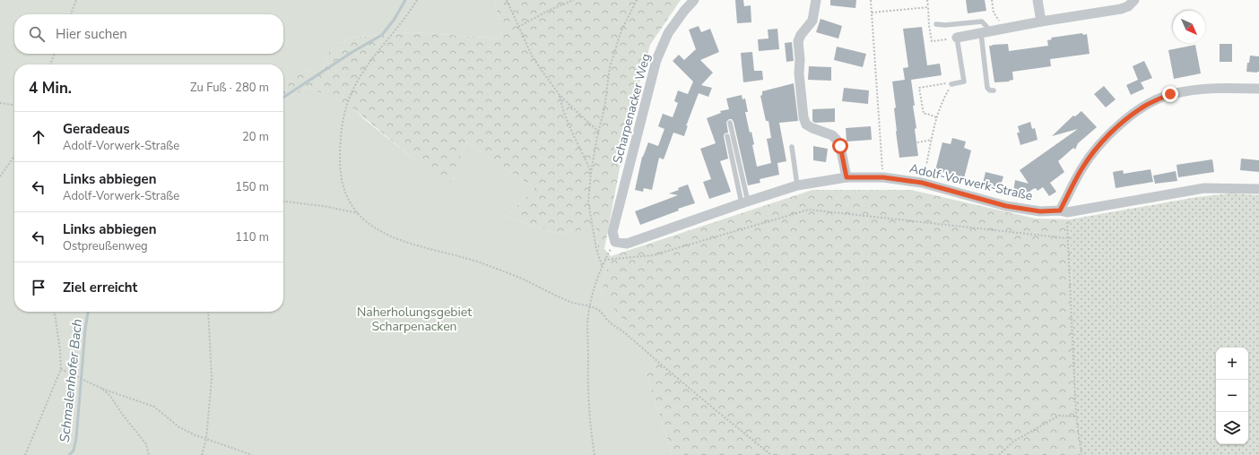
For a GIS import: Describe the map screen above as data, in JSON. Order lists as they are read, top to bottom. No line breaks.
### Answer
{"streets":{"street":["Scharpenacker Weg","Adolf-Vorwerk-Straße"]},"crossings":[["Scharpenacker Weg","Adolf-Vorwerk-Straße"]],"water":["Schmalenhofer Bach"],"parks":["Naherholungsgebiet Scharpenacken"],"north":"bottom right","page":{"search":"Hier suchen","heading":["4 Min.","Zu Fuß · 280 m"],"list":[["Geradeaus","Adolf-Vorwerk-Straße","20 m"],["Links abbiegen","Adolf-Vorwerk-Straße","150 m"],["Links abbiegen","Ostpreußenweg","110 m"],"Ziel erreicht"],"map_buttons":["+","−"]}}
